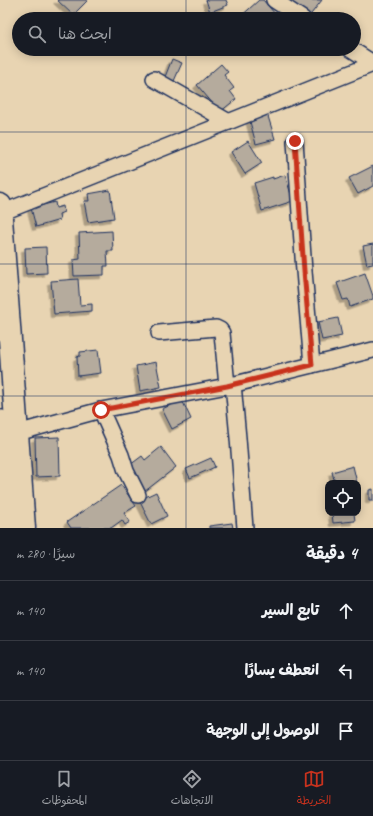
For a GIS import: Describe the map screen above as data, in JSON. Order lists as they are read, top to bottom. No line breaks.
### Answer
{"page":{"search":"ابحث هنا","heading":["4 دقيقة","سيرًا · 280 m"],"list":[["تابع السير","140 m"],["انعطف يسارًا","140 m"],"الوصول إلى الوجهة"],"nav":["الخريطة","الاتجاهات","المحفوظات"]}}
